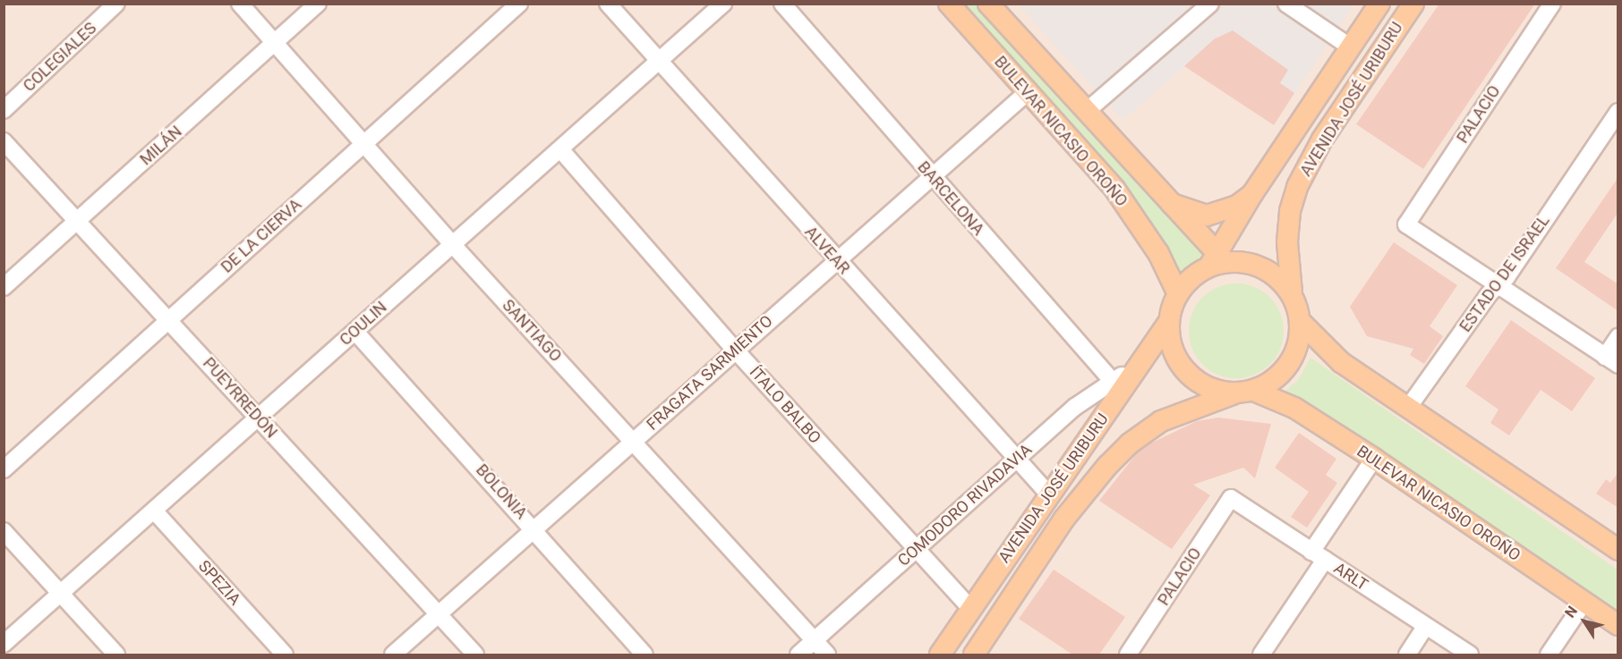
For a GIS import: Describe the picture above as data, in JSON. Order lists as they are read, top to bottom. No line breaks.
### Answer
{"streets":{"main road":["AVENIDA JOSÉ URIBURU","BULEVAR NICASIO OROÑO"],"street":["COLEGIALES","PALACIO","MILÁN","BARCELONA","DE LA CIERVA","ALVEAR","ESTADO DE ISRAEL","COULIN","SANTIAGO","FRAGATA SARMIENTO","PUEYRREDÓN","ÍTALO BALBO","BOLONIA","COMODORO RIVADAVIA","ARLT","SPEZIA"]},"crossings":[["AVENIDA JOSÉ URIBURU","BULEVAR NICASIO OROÑO"],["AVENIDA JOSÉ URIBURU","BARCELONA"],["AVENIDA JOSÉ URIBURU","ALVEAR"],["AVENIDA JOSÉ URIBURU","ÍTALO BALBO"],["AVENIDA JOSÉ URIBURU","COMODORO RIVADAVIA"],["PALACIO","ESTADO DE ISRAEL"],["PALACIO","ARLT"],["BULEVAR NICASIO OROÑO","FRAGATA SARMIENTO"],["MILÁN","SANTIAGO"],["MILÁN","PUEYRREDÓN"],["BARCELONA","FRAGATA SARMIENTO"],["BARCELONA","COMODORO RIVADAVIA"],["DE LA CIERVA","SANTIAGO"],["DE LA CIERVA","PUEYRREDÓN"],["ALVEAR","COULIN"],["ALVEAR","FRAGATA SARMIENTO"],["ALVEAR","COMODORO RIVADAVIA"],["COULIN","SANTIAGO"],["COULIN","PUEYRREDÓN"],["COULIN","ÍTALO BALBO"],["COULIN","BOLONIA"],["COULIN","SPEZIA"],["SANTIAGO","FRAGATA SARMIENTO"],["SANTIAGO","COMODORO RIVADAVIA"],["FRAGATA SARMIENTO","PUEYRREDÓN"],["FRAGATA SARMIENTO","ÍTALO BALBO"],["FRAGATA SARMIENTO","BOLONIA"],["ÍTALO BALBO","COMODORO RIVADAVIA"]],"north":"top left"}
